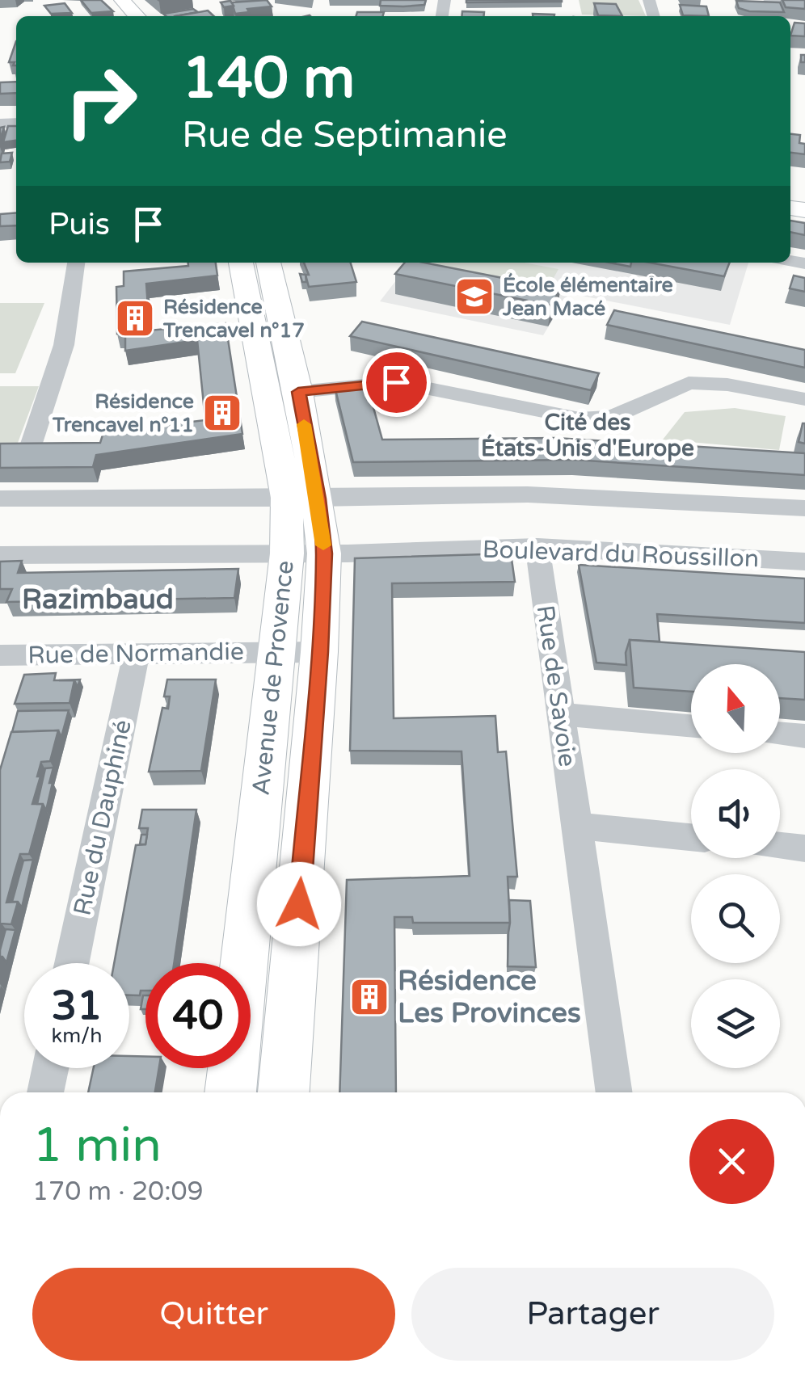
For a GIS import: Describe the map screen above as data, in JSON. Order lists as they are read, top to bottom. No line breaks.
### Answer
{"streets":{"street":["Boulevard du Roussillon","Rue de Normandie","Avenue de Provence","Rue de Savoie","Rue du Dauphiné"]},"crossings":[["Boulevard du Roussillon","Avenue de Provence"],["Boulevard du Roussillon","Rue de Savoie"],["Rue de Normandie","Avenue de Provence"],["Rue de Normandie","Rue du Dauphiné"]],"districts":["Cité des États-Unis d'Europe","Razimbaud"],"places":{"school or university":["École élémentaire Jean Macé"],"building":["Résidence Trencavel n°17","Résidence Trencavel n°11","Résidence Les Provinces"]},"north":"top","page":{"turn":["140 m","Rue de Septimanie"],"then":"Puis","speed":"31 km/h","limit":"40","heading":["1 min","170 m · 20:09"],"buttons":["Quitter","Partager"]}}
